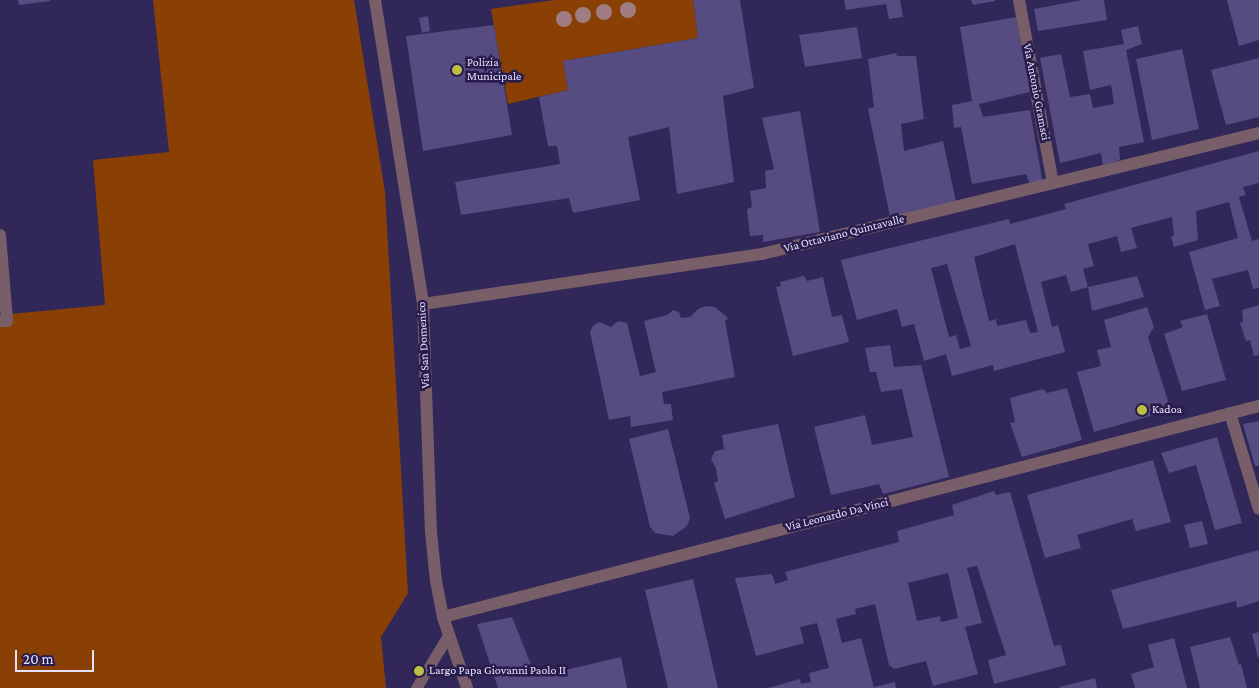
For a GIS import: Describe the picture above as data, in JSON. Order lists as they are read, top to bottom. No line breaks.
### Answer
{"streets":{"street":["Via Antonio Gramsci","Via Ottaviano Quintavalle","Via San Domenico","Via Leonardo Da Vinci"]},"crossings":[["Via Antonio Gramsci","Via Ottaviano Quintavalle"],["Via Ottaviano Quintavalle","Via San Domenico"],["Via San Domenico","Via Leonardo Da Vinci"]],"places":["Polizia Municipale","Kadoa","Largo Papa Giovanni Paolo II"],"scale_bar":"20 m"}
